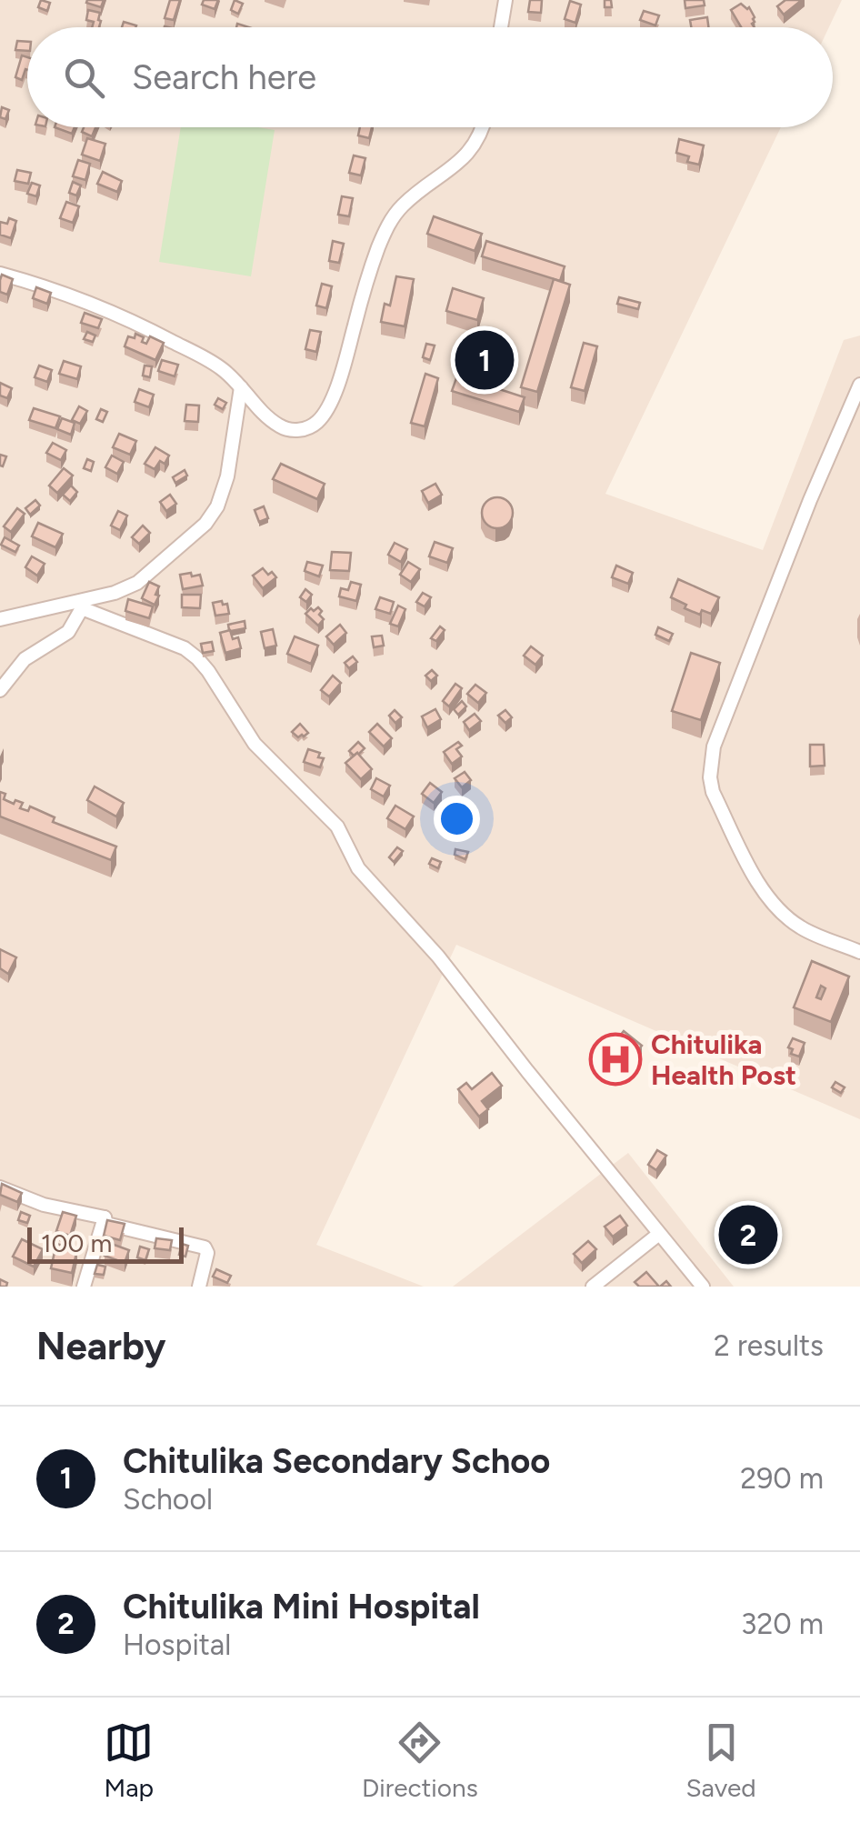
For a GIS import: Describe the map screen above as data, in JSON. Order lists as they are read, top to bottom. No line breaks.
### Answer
{"places":{"hospital":["Chitulika Health Post"]},"scale_bar":"100 m","page":{"search":"Search here","pins":["1","2"],"scale":"100 m","heading":["Nearby","2 results"],"list":[{"mark":"1","name":"Chitulika Secondary Schoo","note":"School","value":"290 m"},{"mark":"2","name":"Chitulika Mini Hospital","note":"Hospital","value":"320 m"}],"nav":["Map","Directions","Saved"]}}
